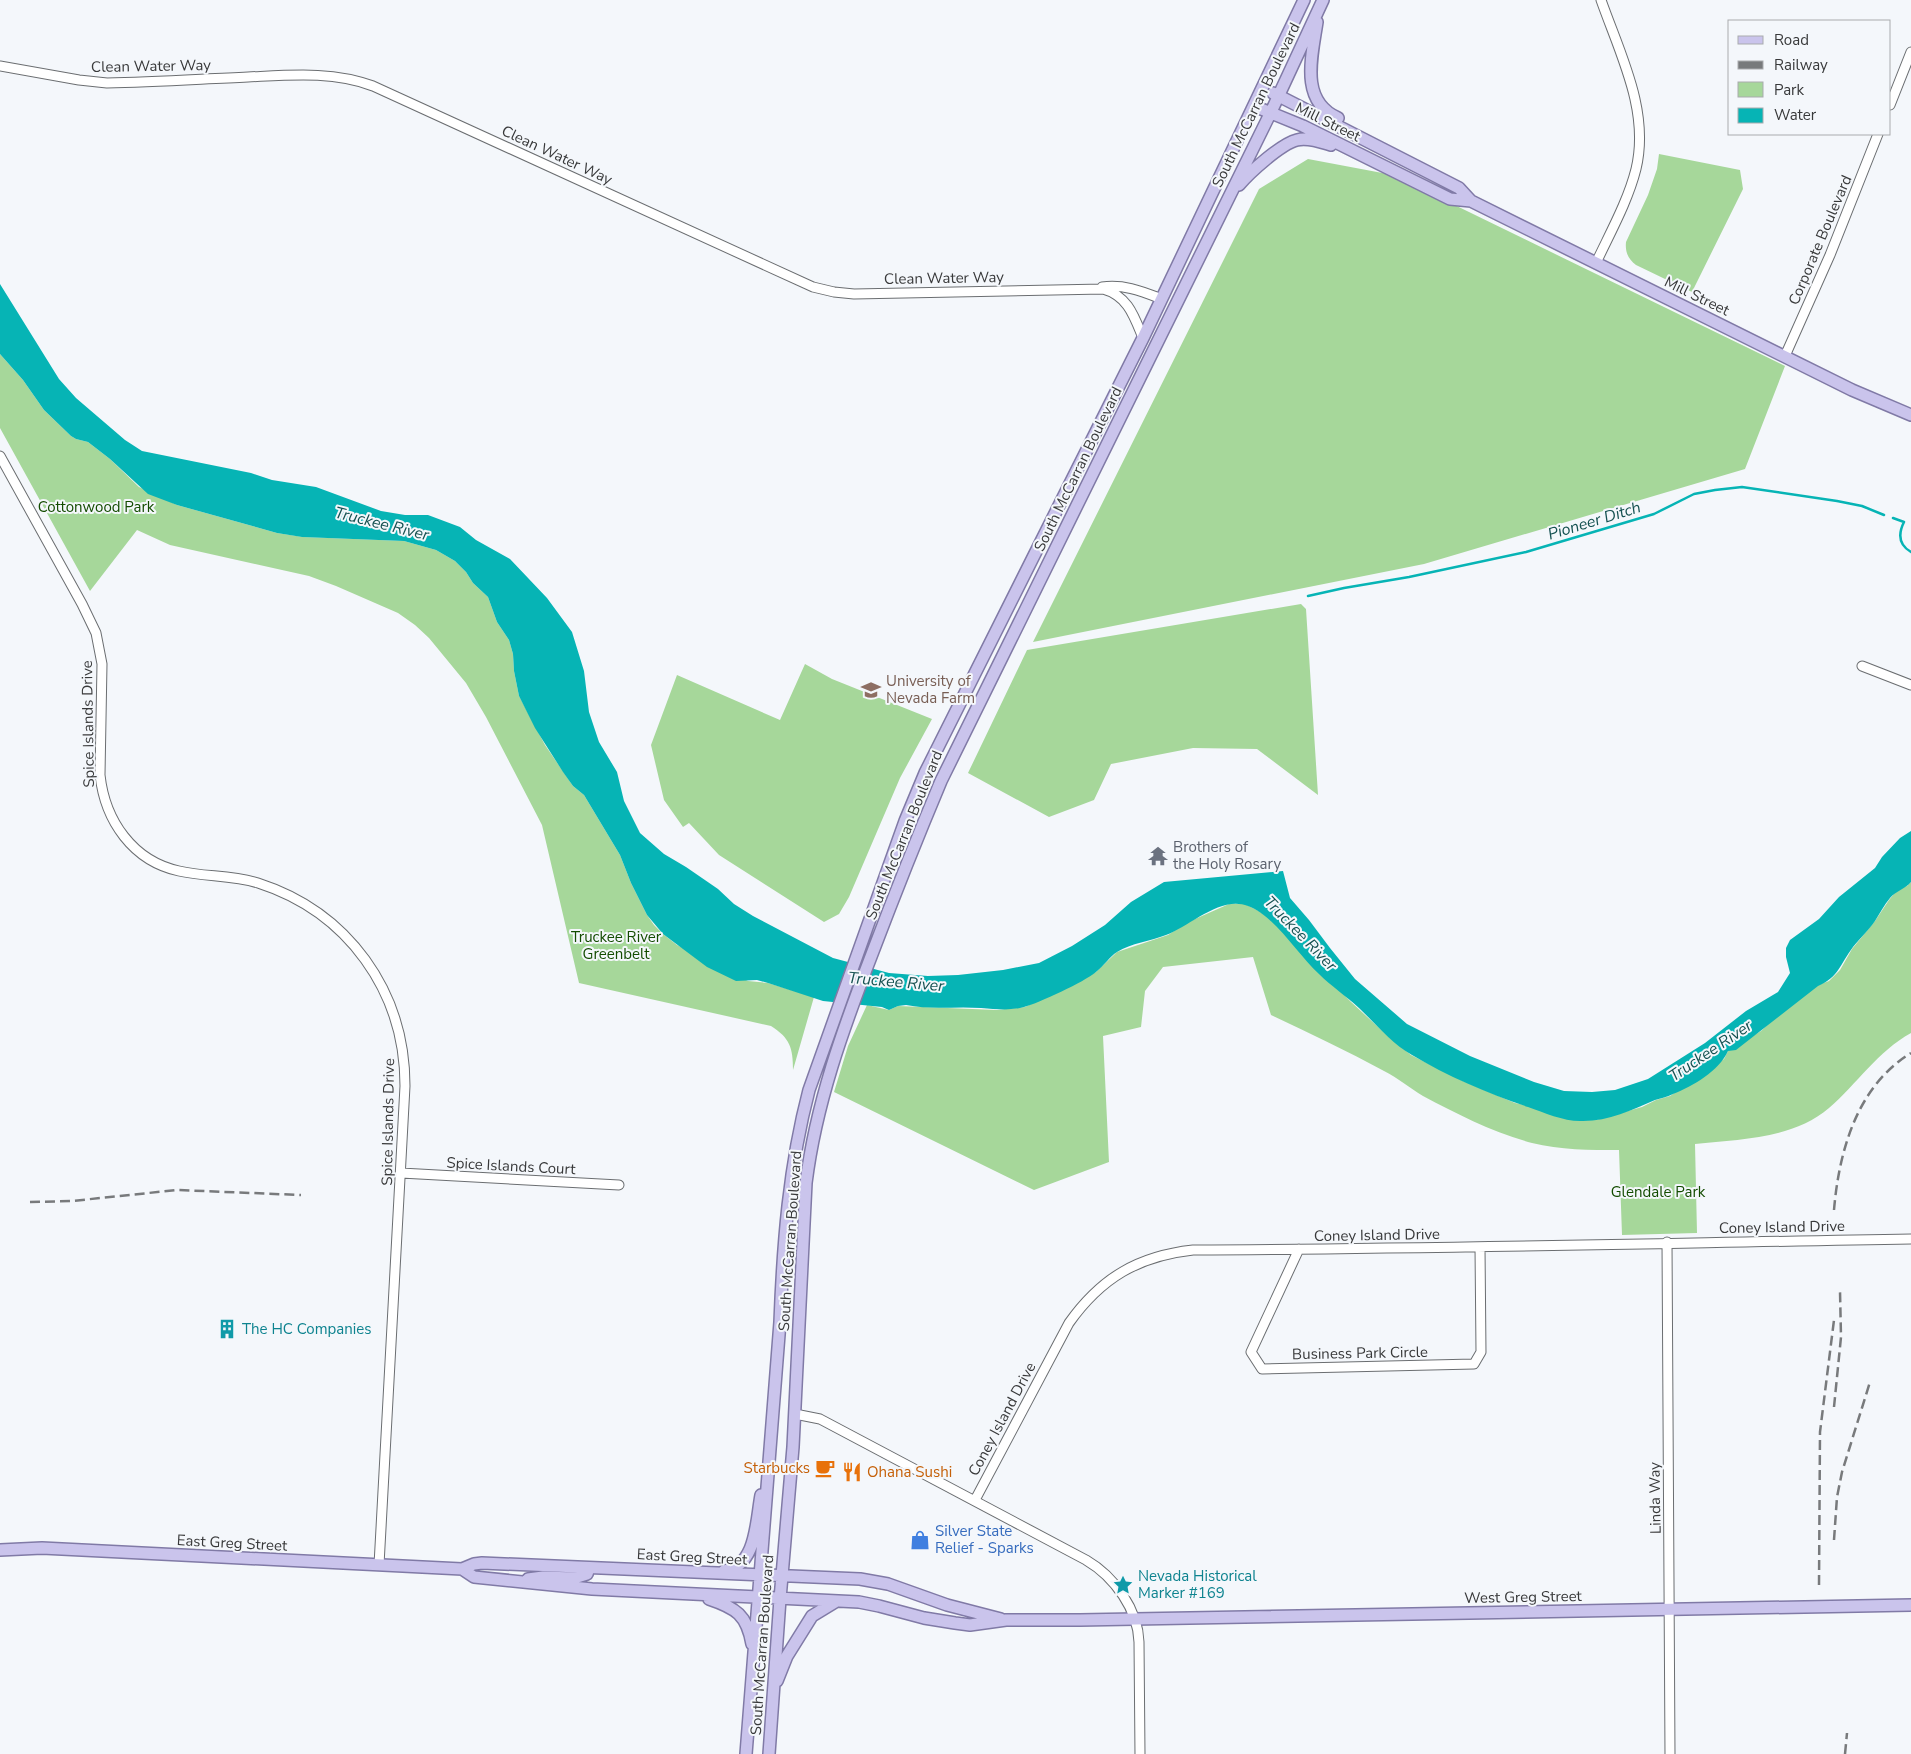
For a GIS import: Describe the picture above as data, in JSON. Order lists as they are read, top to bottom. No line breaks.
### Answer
{"streets":{"main road":["South McCarran Boulevard","Mill Street","East Greg Street","West Greg Street"],"street":["Clean Water Way","Corporate Boulevard","Spice Islands Drive","Spice Islands Court","Coney Island Drive","Business Park Circle","Linda Way"]},"crossings":[["Clean Water Way","South McCarran Boulevard"],["South McCarran Boulevard","Mill Street"],["South McCarran Boulevard","East Greg Street"],["Mill Street","Corporate Boulevard"],["Spice Islands Drive","Spice Islands Court"],["Spice Islands Drive","East Greg Street"],["Coney Island Drive","Business Park Circle"],["Coney Island Drive","Linda Way"],["Linda Way","West Greg Street"],["East Greg Street","West Greg Street"]],"water":["Pioneer Ditch","Truckee River"],"parks":["Cottonwood Park","Truckee River Greenbelt","Glendale Park"],"places":{"school or university":["University of Nevada Farm"],"temple":["Brothers of the Holy Rosary"],"building":["The HC Companies"],"cafe":["Starbucks"],"restaurant":["Ohana Sushi"],"shop":["Silver State Relief - Sparks"],"place":["Nevada Historical Marker #169"]},"legend":["Road","Railway","Park","Water"]}
